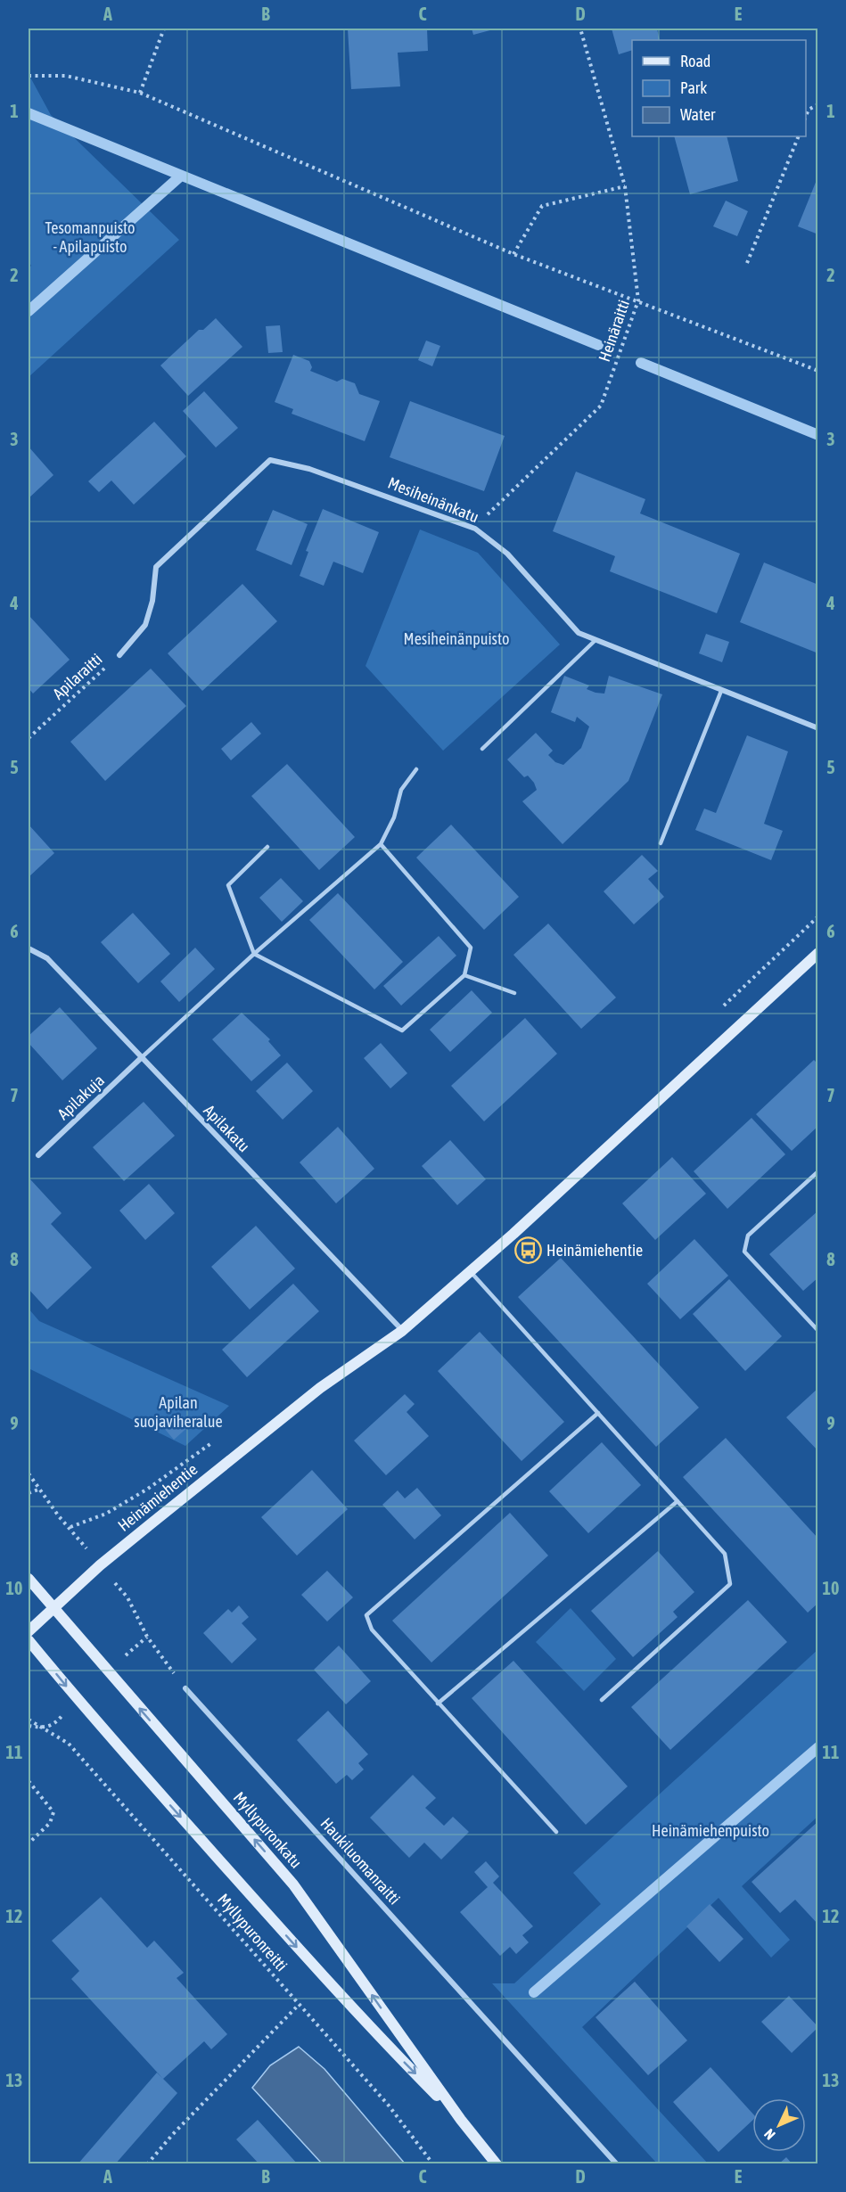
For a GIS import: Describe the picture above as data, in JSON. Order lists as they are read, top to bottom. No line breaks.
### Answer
{"streets":{"main road":["Heinämiehentie","Myllypuronkatu"],"street":["Mesiheinänkatu","Apilakuja","Apilakatu","Haukiluomanraitti"],"path":["Heinäraitti","Apilaraitti","Myllypuronreitti"]},"crossings":[["Heinäraitti","Mesiheinänkatu"],["Mesiheinänkatu","Apilaraitti"],["Apilakuja","Apilakatu"],["Apilakatu","Heinämiehentie"],["Heinämiehentie","Myllypuronkatu"]],"parks":["Tesomanpuisto - Apilapuisto","Mesiheinänpuisto","Apilan suojaviheralue","Heinämiehenpuisto"],"places":{"bus stop":["Heinämiehentie"]},"legend":["Road","Park","Water"],"north":"bottom left","grid":{"columns":["A","B","C","D","E"],"rows":["1","2","3","4","5","6","7","8","9","10","11","12","13"]}}
